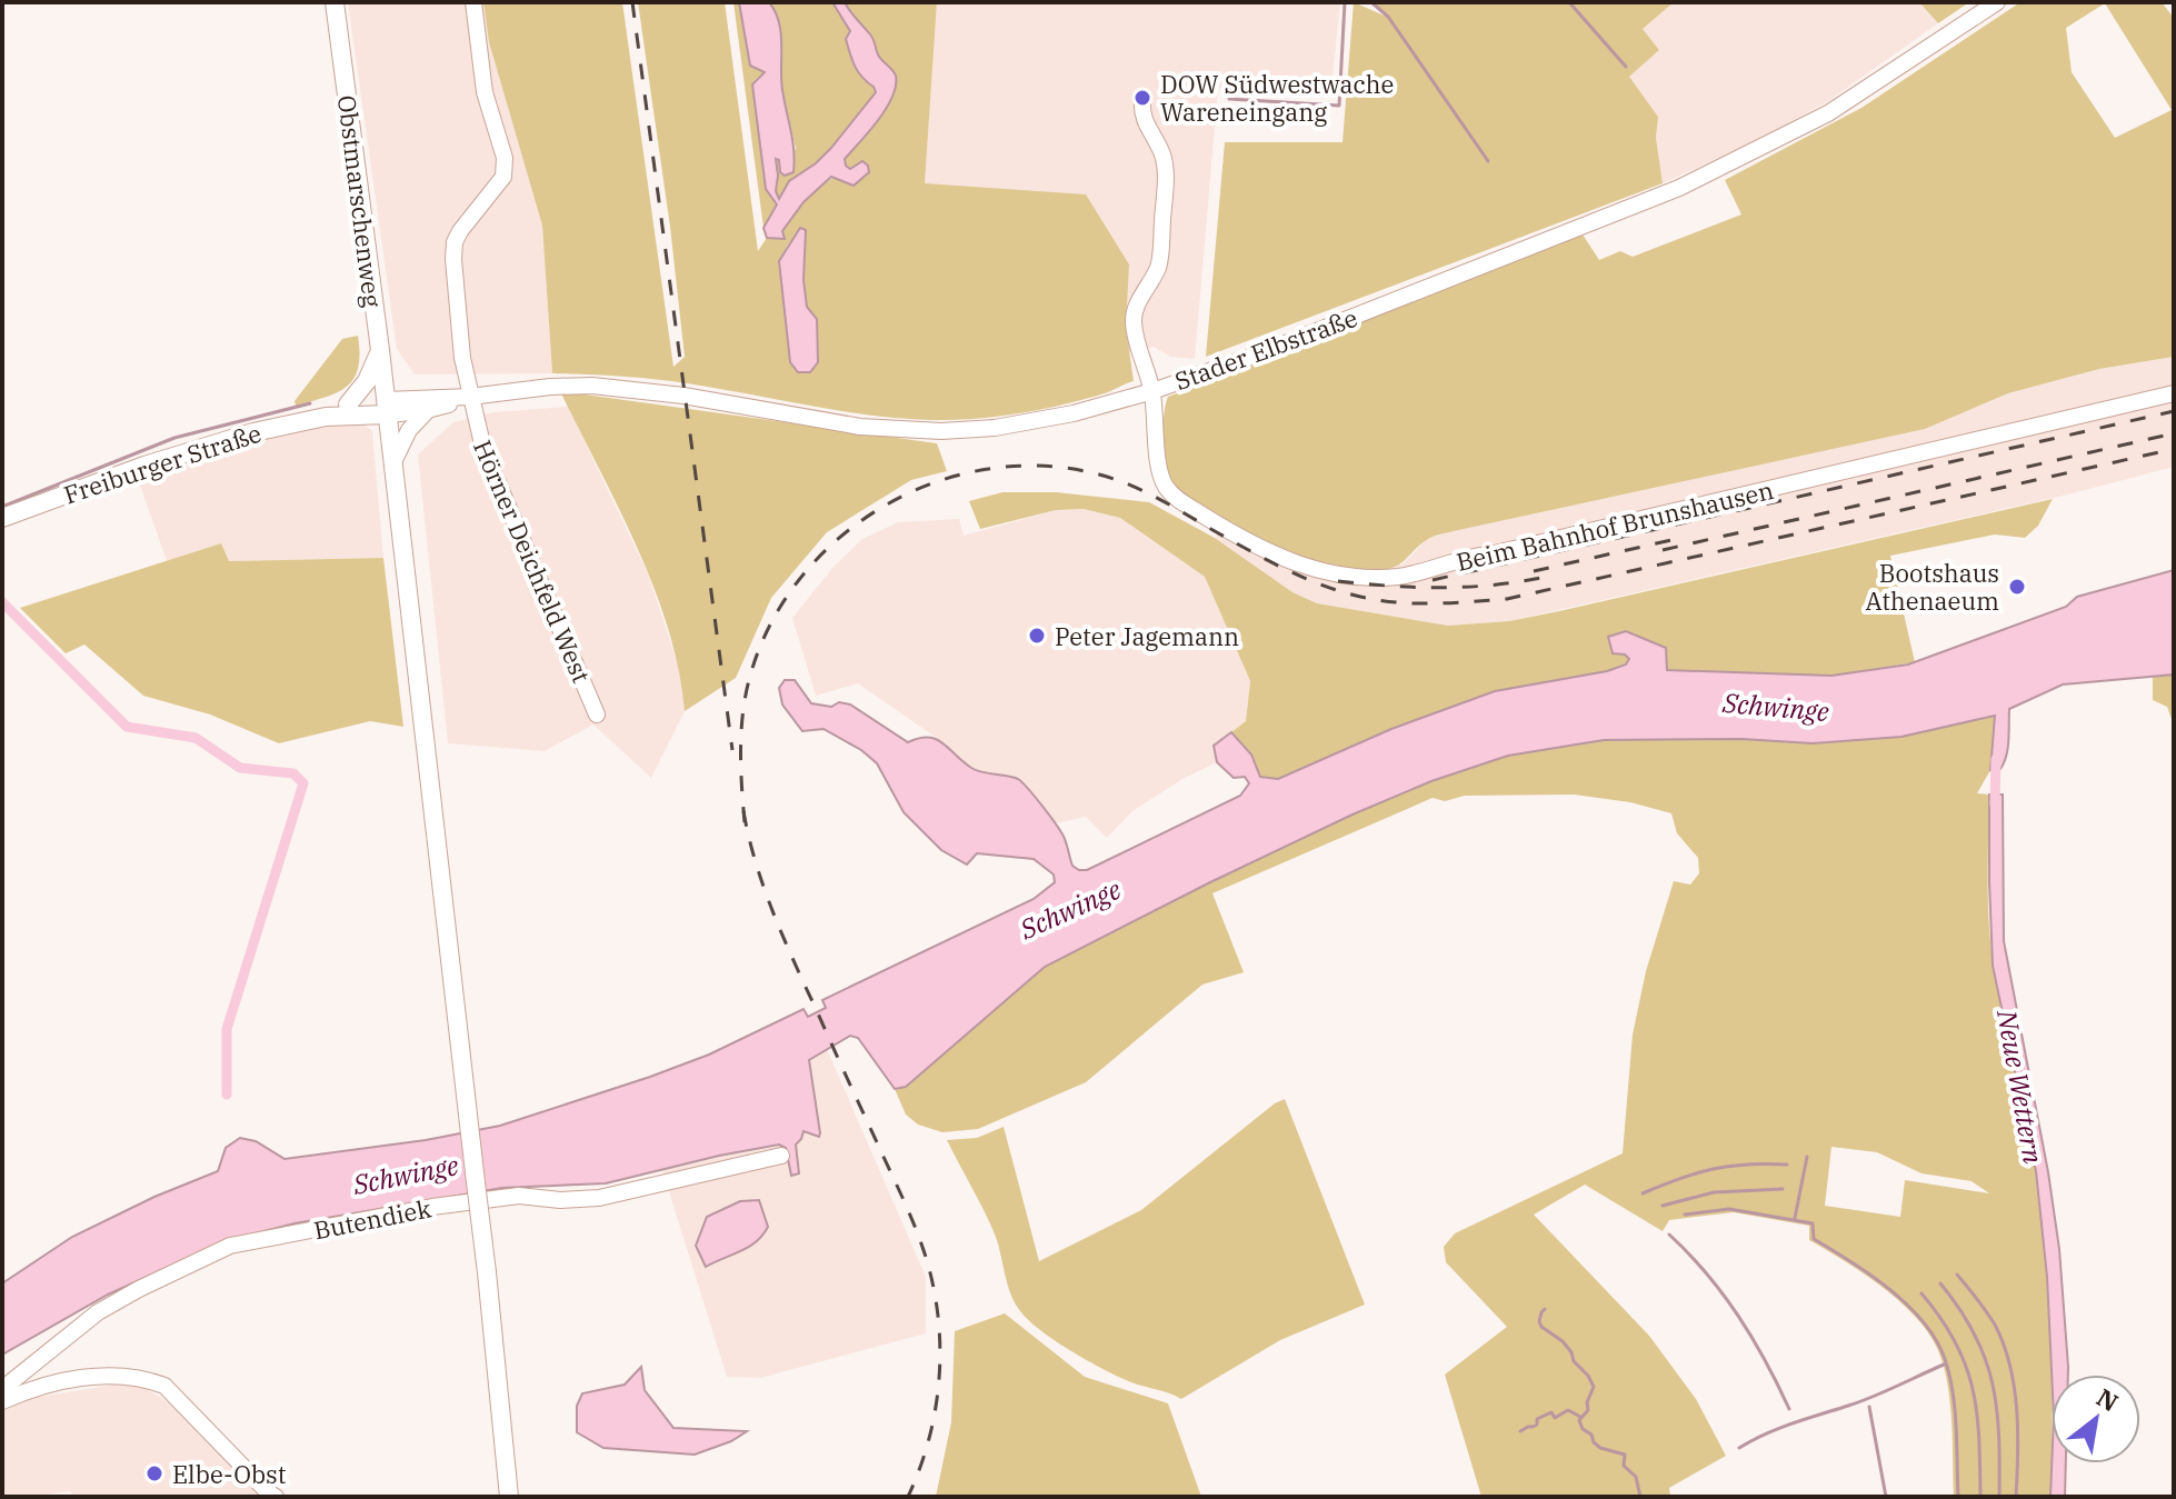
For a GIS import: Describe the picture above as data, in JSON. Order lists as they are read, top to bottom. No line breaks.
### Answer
{"streets":{"main road":["Obstmarschenweg","Freiburger Straße"],"street":["Stader Elbstraße","Beim Bahnhof Brunshausen","Hörner Deichfeld West","Butendiek"]},"crossings":[["Obstmarschenweg","Stader Elbstraße"],["Obstmarschenweg","Freiburger Straße"],["Stader Elbstraße","Freiburger Straße"],["Stader Elbstraße","Beim Bahnhof Brunshausen"],["Stader Elbstraße","Hörner Deichfeld West"]],"water":["Schwinge","Neue Wettern"],"places":["DOW Südwestwache Wareneingang","Bootshaus Athenaeum","Peter Jagemann","Elbe-Obst"],"north":"top right"}
